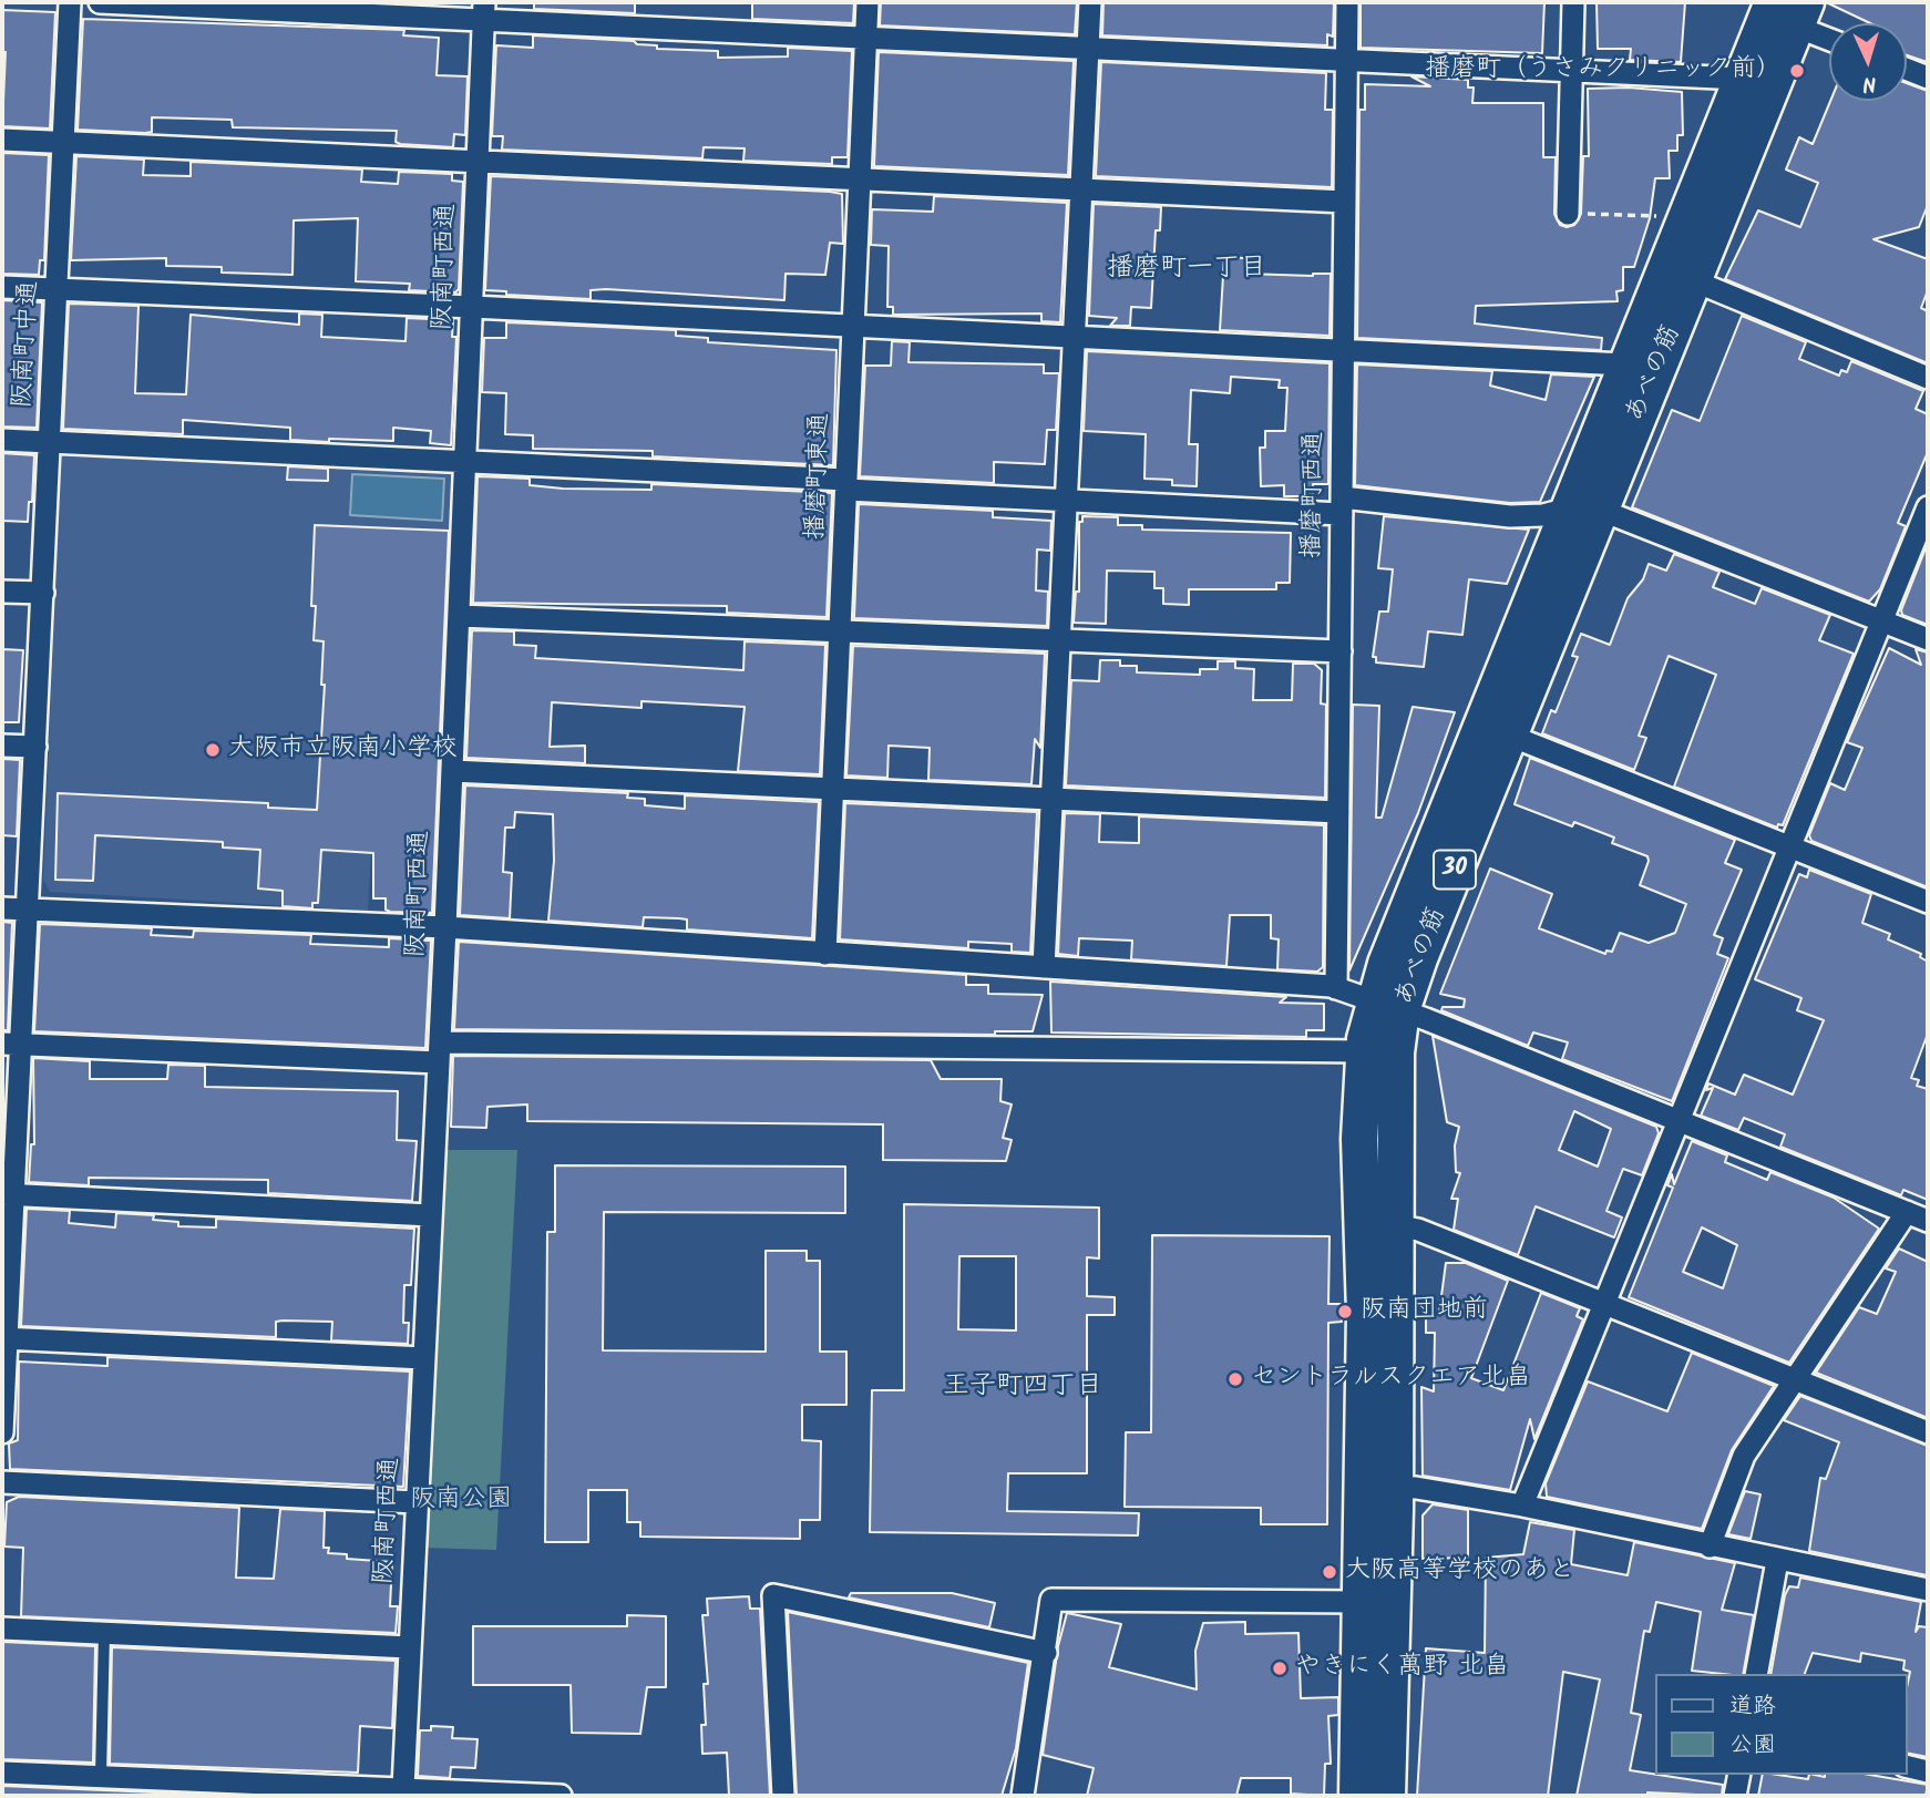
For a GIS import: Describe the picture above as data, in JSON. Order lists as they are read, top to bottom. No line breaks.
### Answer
{"streets":{"main road":["あべの筋","30"],"street":["阪南町西通","阪南町中通","播磨町東通","播磨町西通"]},"districts":["播磨町一丁目","王子町四丁目"],"parks":["阪南公園"],"places":["播磨町（うさみクリニック前）","大阪市立阪南小学校","阪南団地前","セントラルスクエア北畠","大阪高等学校のあと","やきにく萬野 北畠"],"legend":["道路","公園"],"north":"bottom"}
